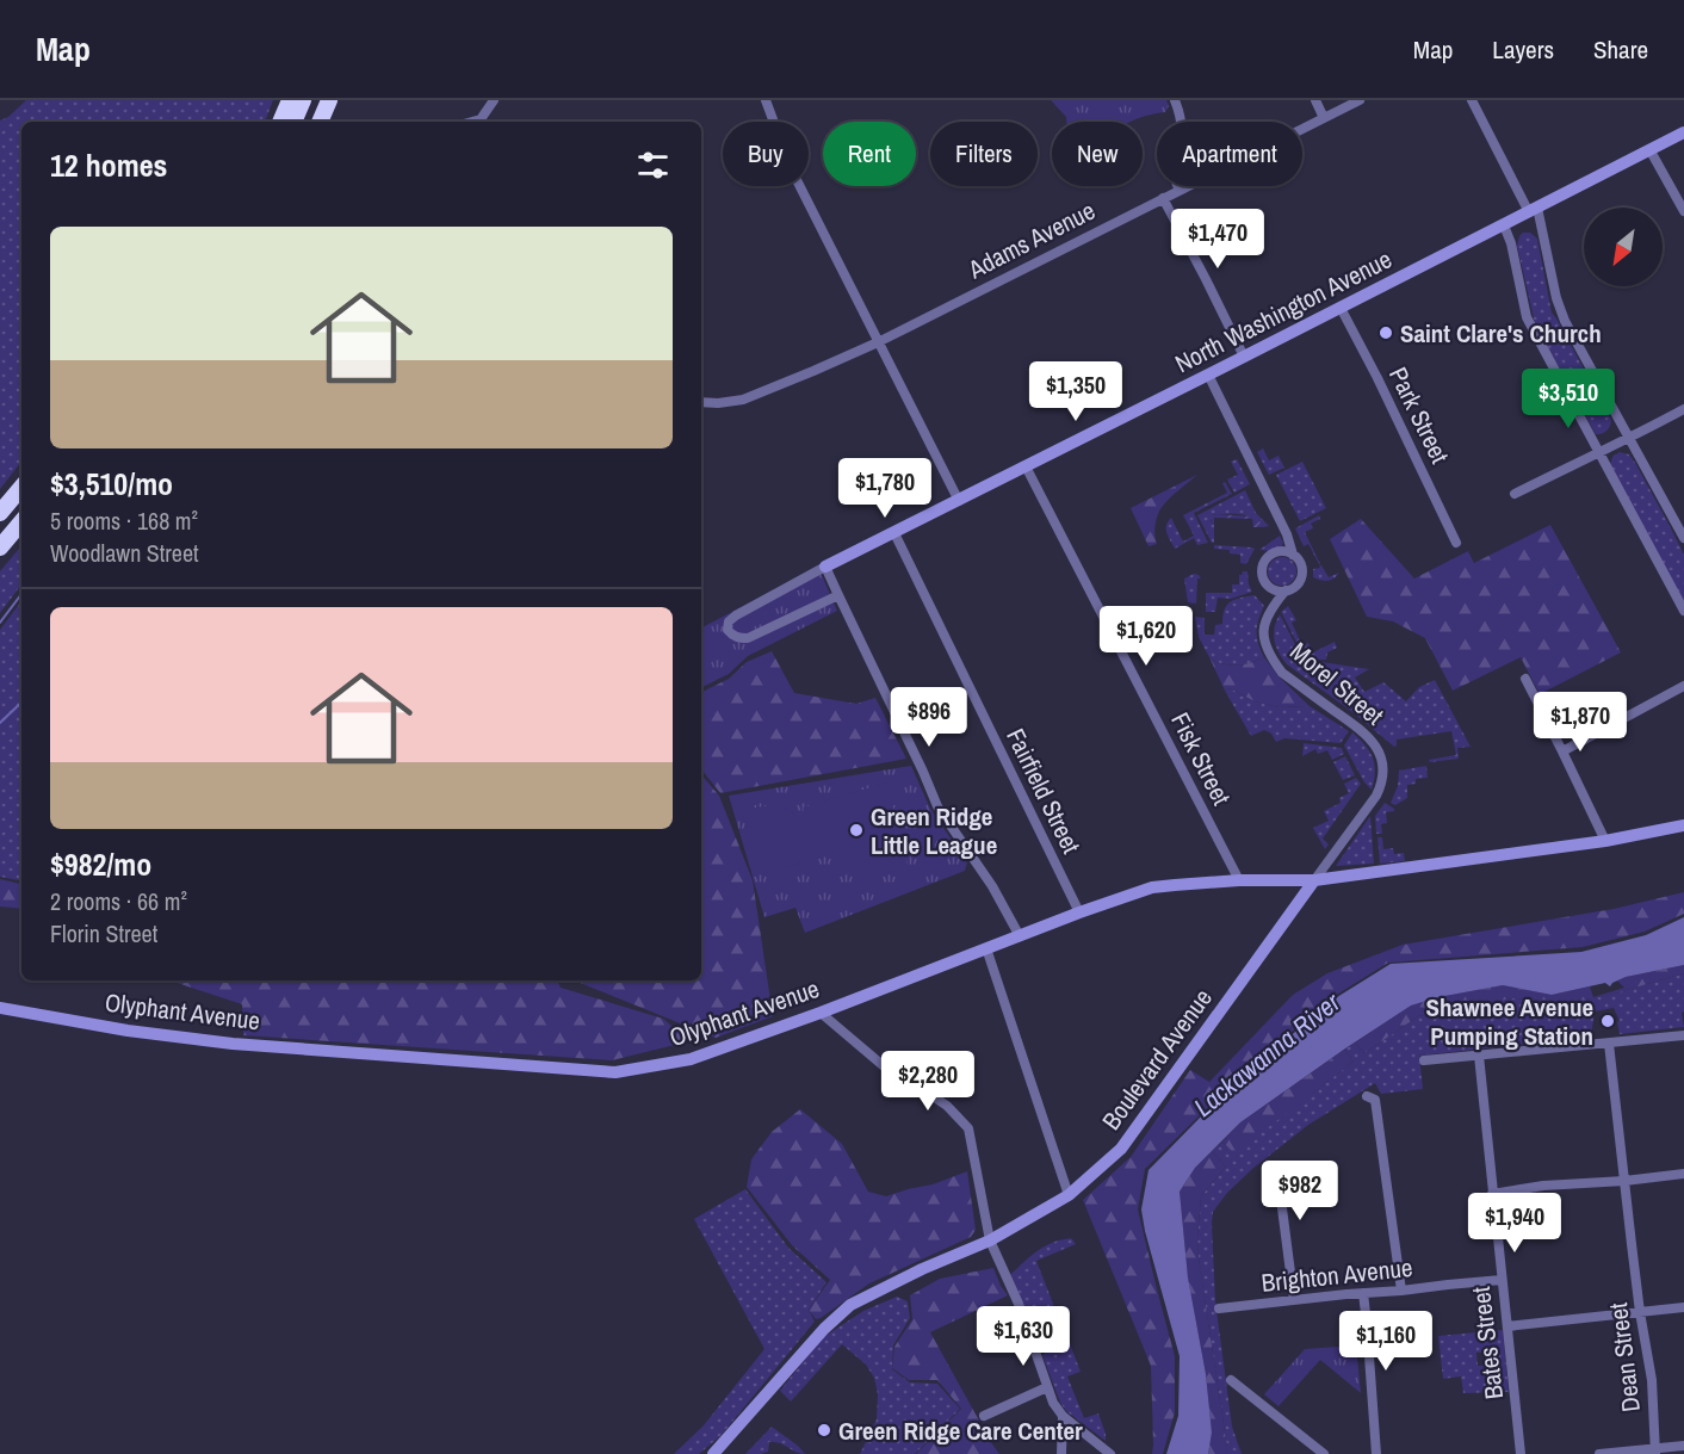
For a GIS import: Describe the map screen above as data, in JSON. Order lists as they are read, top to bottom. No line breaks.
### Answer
{"streets":{"street":["Adams Avenue","North Washington Avenue","Park Street","Morel Street","Fisk Street","Fairfield Street","Olyphant Avenue","Boulevard Avenue","Brighton Avenue","Bates Street","Dean Street"]},"crossings":[["North Washington Avenue","Park Street"],["North Washington Avenue","Morel Street"],["North Washington Avenue","Fisk Street"],["North Washington Avenue","Fairfield Street"],["Morel Street","Olyphant Avenue"],["Morel Street","Boulevard Avenue"],["Fisk Street","Olyphant Avenue"],["Fairfield Street","Olyphant Avenue"],["Olyphant Avenue","Boulevard Avenue"],["Brighton Avenue","Bates Street"]],"water":["Lackawanna River"],"places":["Saint Clare's Church","Green Ridge Little League","Shawnee Avenue Pumping Station","Green Ridge Care Center"],"north":"bottom left","page":{"header":"Map","nav":["Map","Layers","Share"],"chip":["Buy","Rent","Filters","New","Apartment"],"heading":"12 homes","list":[{"name":"$3,510/mo","note":"5 rooms · 168 m² · Woodlawn Street"},{"name":"$982/mo","note":"2 rooms · 66 m² · Florin Street"}],"price":["$1,470","$1,350","$3,510","$1,780","$1,620","$896","$1,870","$2,280","$982","$1,940","$1,630","$1,160"]}}
